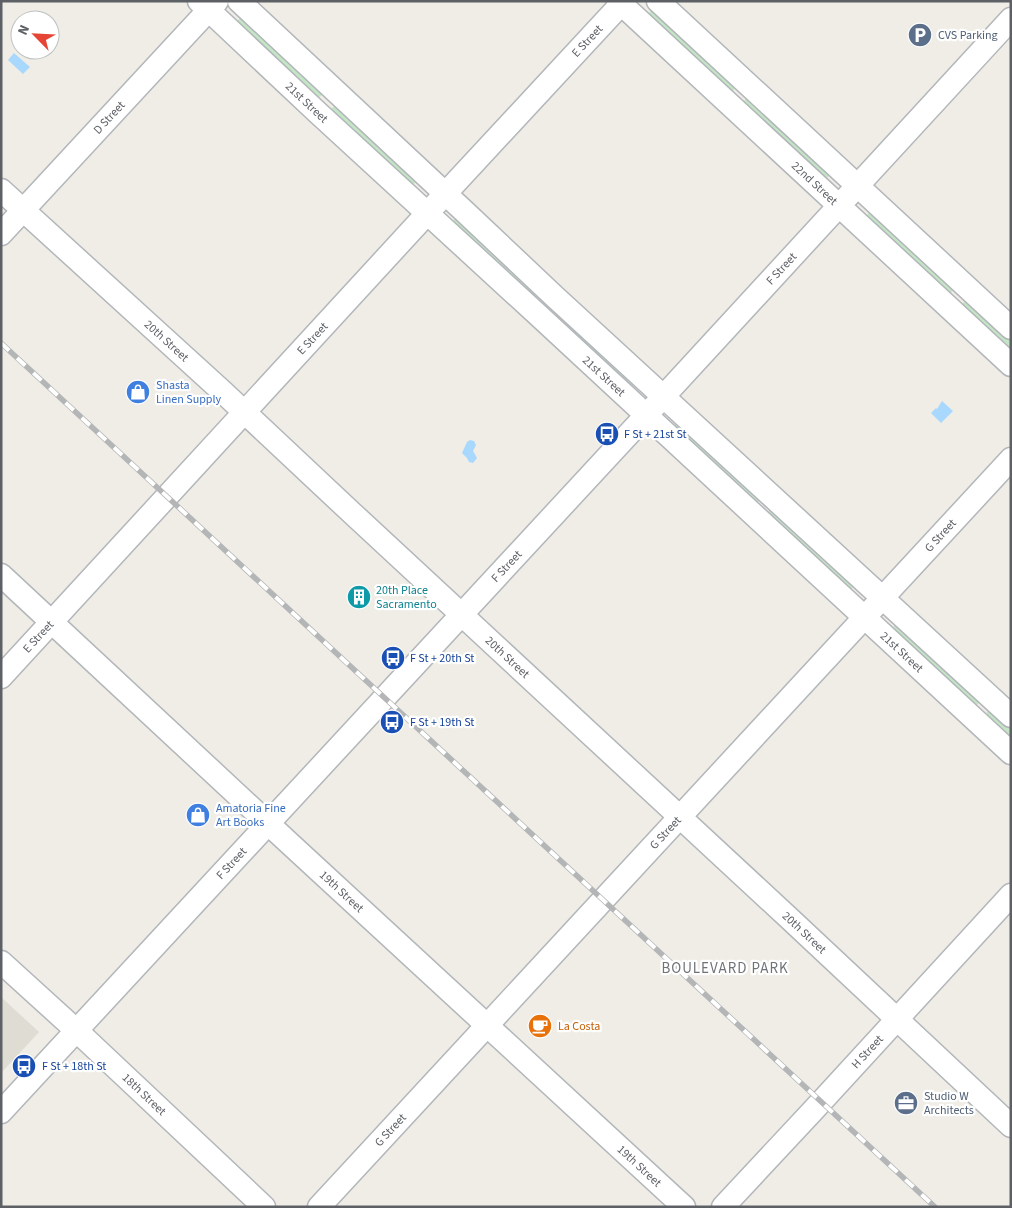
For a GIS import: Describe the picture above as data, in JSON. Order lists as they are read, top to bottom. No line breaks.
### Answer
{"streets":{"street":["E Street","21st Street","D Street","22nd Street","F Street","20th Street","G Street","19th Street","H Street","18th Street"]},"crossings":[["E Street","21st Street"],["E Street","22nd Street"],["E Street","20th Street"],["E Street","19th Street"],["21st Street","D Street"],["21st Street","F Street"],["21st Street","G Street"],["D Street","20th Street"],["22nd Street","F Street"],["F Street","20th Street"],["F Street","19th Street"],["F Street","18th Street"],["20th Street","G Street"],["20th Street","H Street"],["G Street","19th Street"]],"districts":["BOULEVARD PARK"],"places":{"parking":["CVS Parking"],"shop":["Shasta Linen Supply","Amatoria Fine Art Books"],"bus stop":["F St + 21st St","F St + 20th St","F St + 19th St","F St + 18th St"],"building":["20th Place Sacramento"],"cafe":["La Costa"],"office":["Studio W Architects"]},"north":"top left"}
